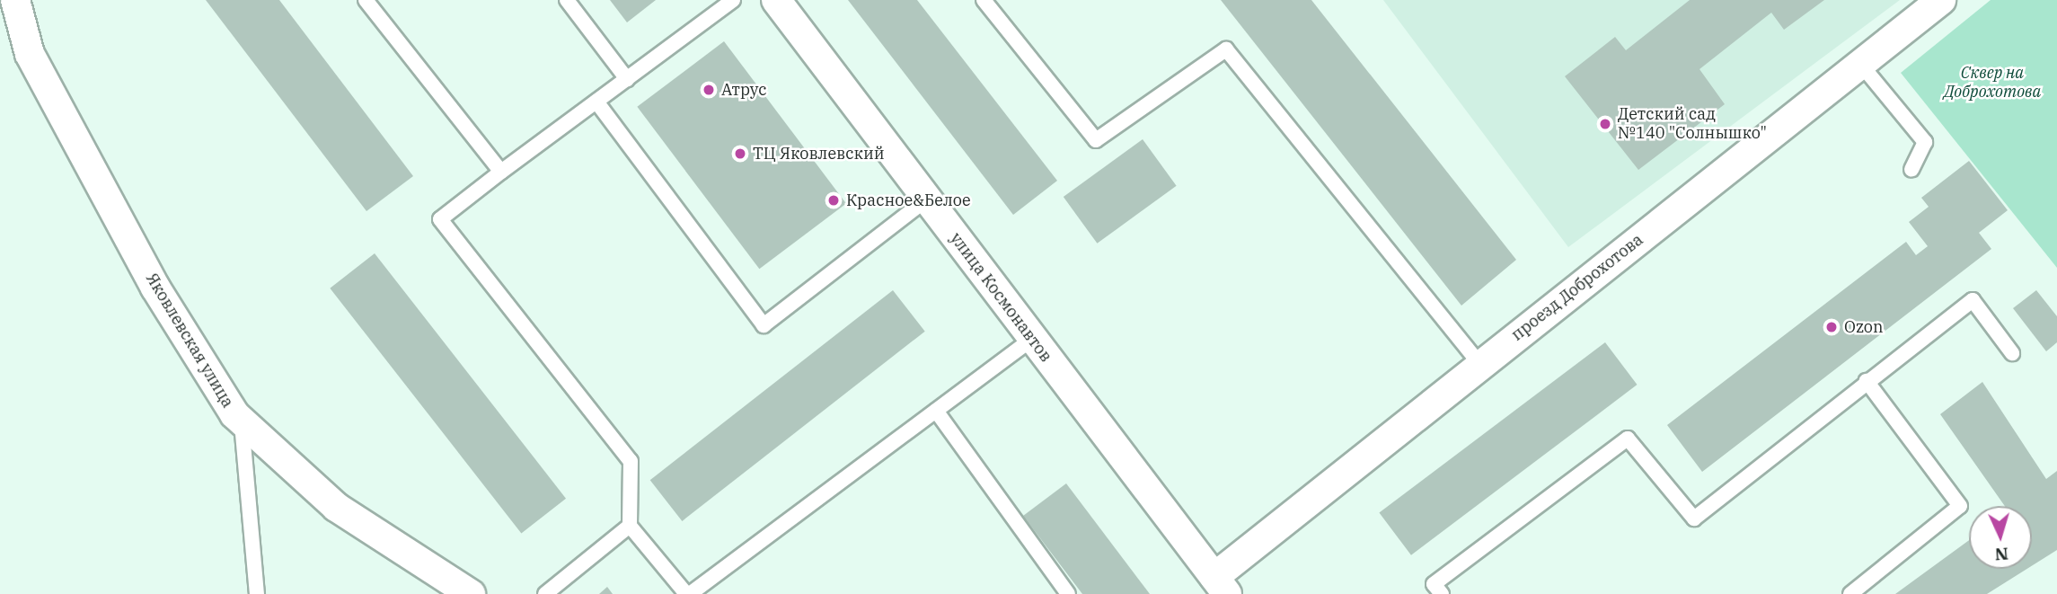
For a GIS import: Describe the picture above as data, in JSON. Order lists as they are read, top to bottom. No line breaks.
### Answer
{"streets":{"street":["проезд Доброхотова","улица Космонавтов","Яковлевская улица"]},"crossings":[["проезд Доброхотова","улица Космонавтов"]],"parks":["Сквер на Доброхотова"],"places":["Атрус","Детский сад №140 \"Солнышко\"","ТЦ Яковлевский","Красное&Белое","Ozon"],"north":"bottom"}
